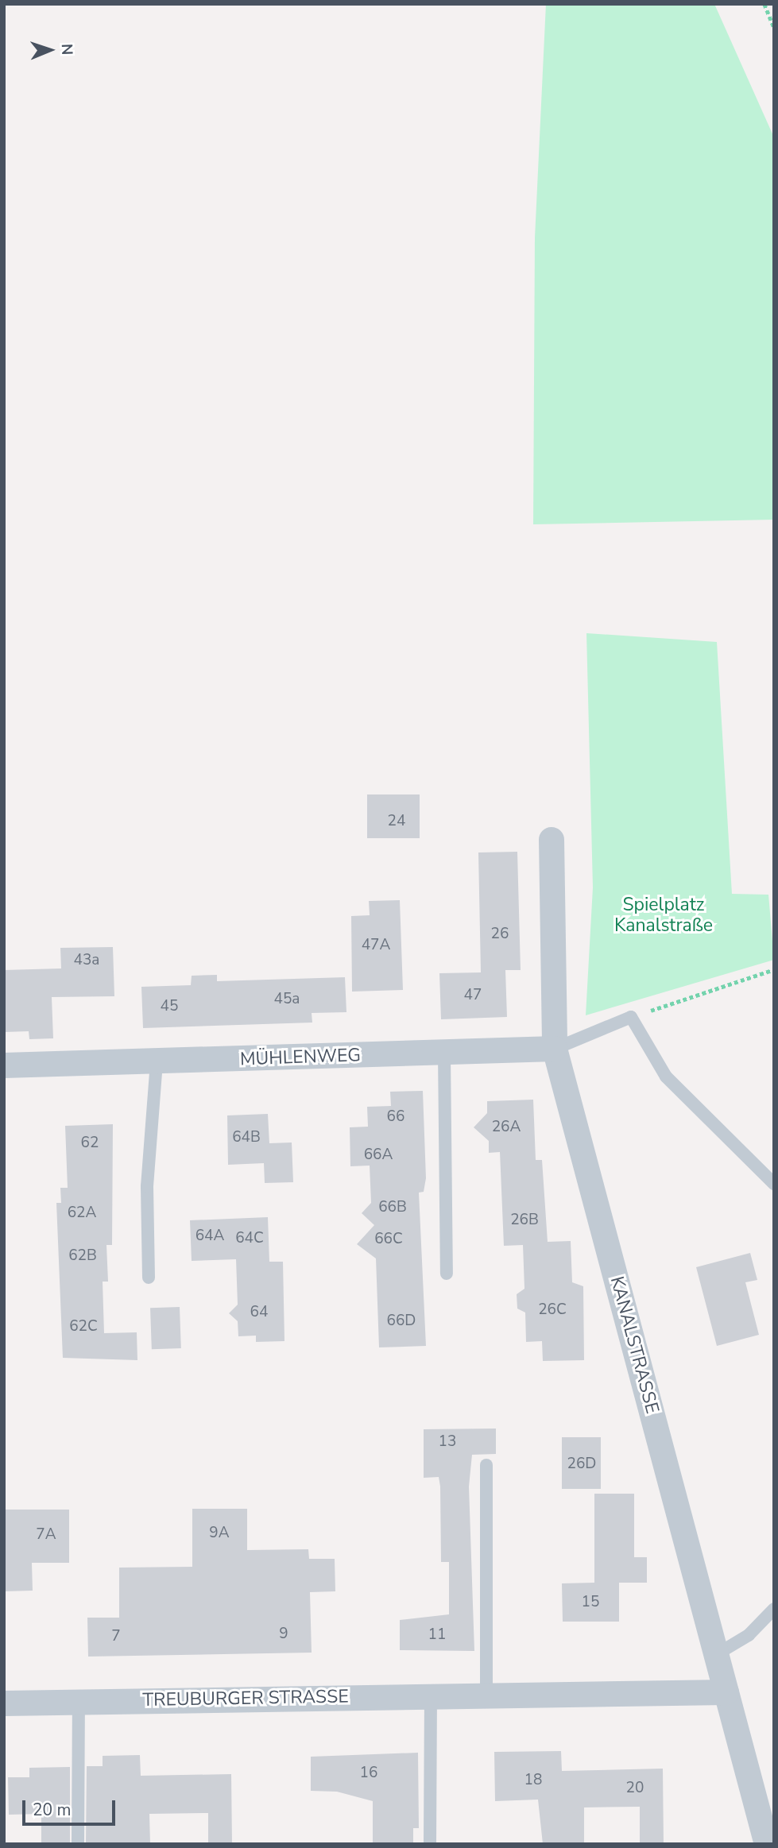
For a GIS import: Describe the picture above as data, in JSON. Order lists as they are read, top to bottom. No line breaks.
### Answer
{"streets":{"street":["MÜHLENWEG","KANALSTRASSE","TREUBURGER STRASSE"]},"crossings":[["MÜHLENWEG","KANALSTRASSE"],["KANALSTRASSE","TREUBURGER STRASSE"]],"parks":["Spielplatz Kanalstraße"],"house_numbers":["24","26","47A","43a","47","45a","45","66","26A","64B","62","66A","66B","62A","26B","64A","64C","66C","62B","26C","64","66D","62C","13","26D","9A","7A","15","9","11","7","16","18","20"],"scale_bar":"20 m","north":"right"}
